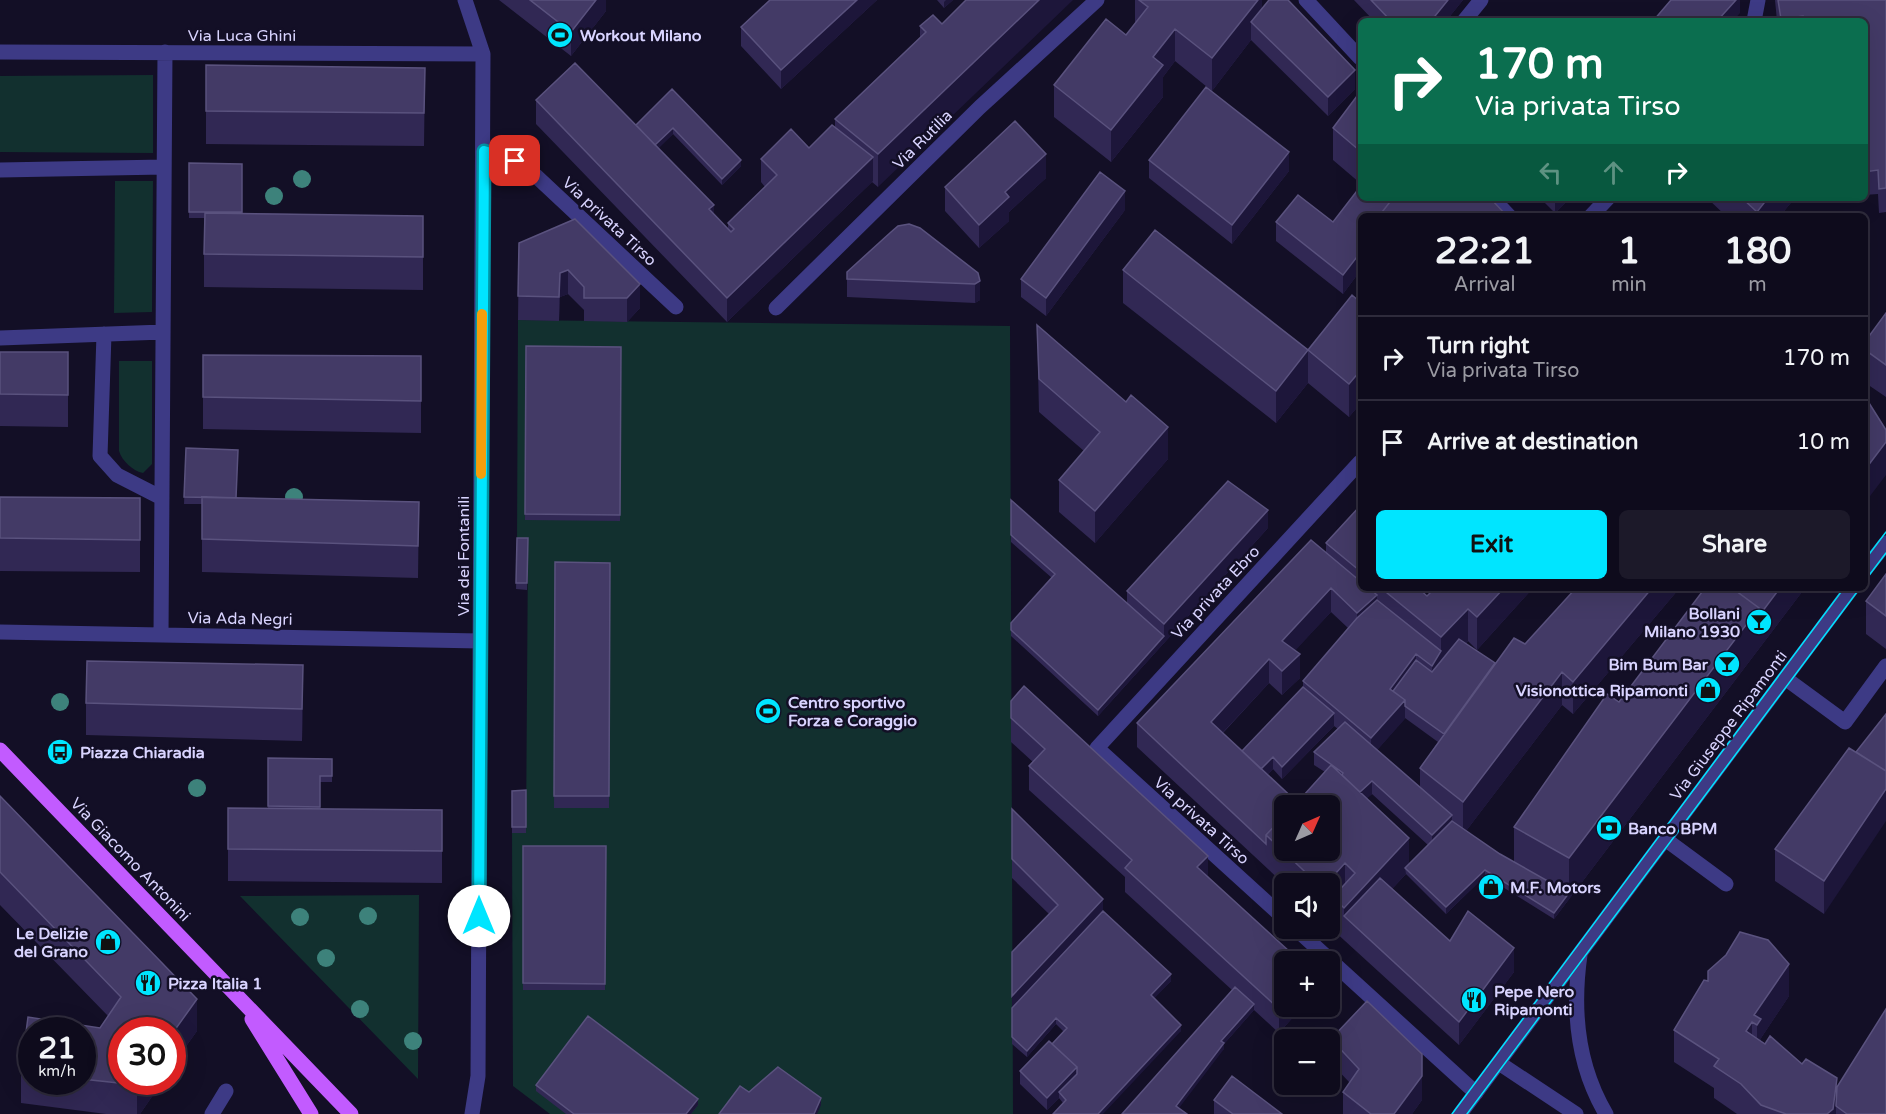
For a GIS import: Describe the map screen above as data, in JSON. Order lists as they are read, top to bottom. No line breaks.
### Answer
{"streets":{"main road":["Via Giacomo Antonini"],"street":["Via Luca Ghini","Via Rutilia","Via privata Tirso","Via dei Fontanili","Via privata Ebro","Via Ada Negri","Via Giuseppe Ripamonti"]},"crossings":[["Via Luca Ghini","Via dei Fontanili"],["Via privata Tirso","Via dei Fontanili"],["Via privata Tirso","Via privata Ebro"],["Via dei Fontanili","Via Ada Negri"]],"places":{"sports":["Workout Milano","Centro sportivo Forza e Coraggio"],"bar":["Bollani Milano 1930","Bim Bum Bar"],"shop":["Visionottica Ripamonti","M.F. Motors","Le Delizie del Grano"],"bus stop":["Piazza Chiaradia"],"bank":["Banco BPM"],"restaurant":["Pizza Italia 1","Pepe Nero Ripamonti"]},"north":"top right","page":{"turn":["170 m","Via privata Tirso"],"eta":["22:21","Arrival","1","min","180","m"],"list":[{"name":"Turn right","note":"Via privata Tirso","value":"170 m"},{"name":"Arrive at destination","value":"10 m"}],"buttons":["Exit","Share"],"map_buttons":["+","−"],"speed":"21 km/h","limit":"30"}}
